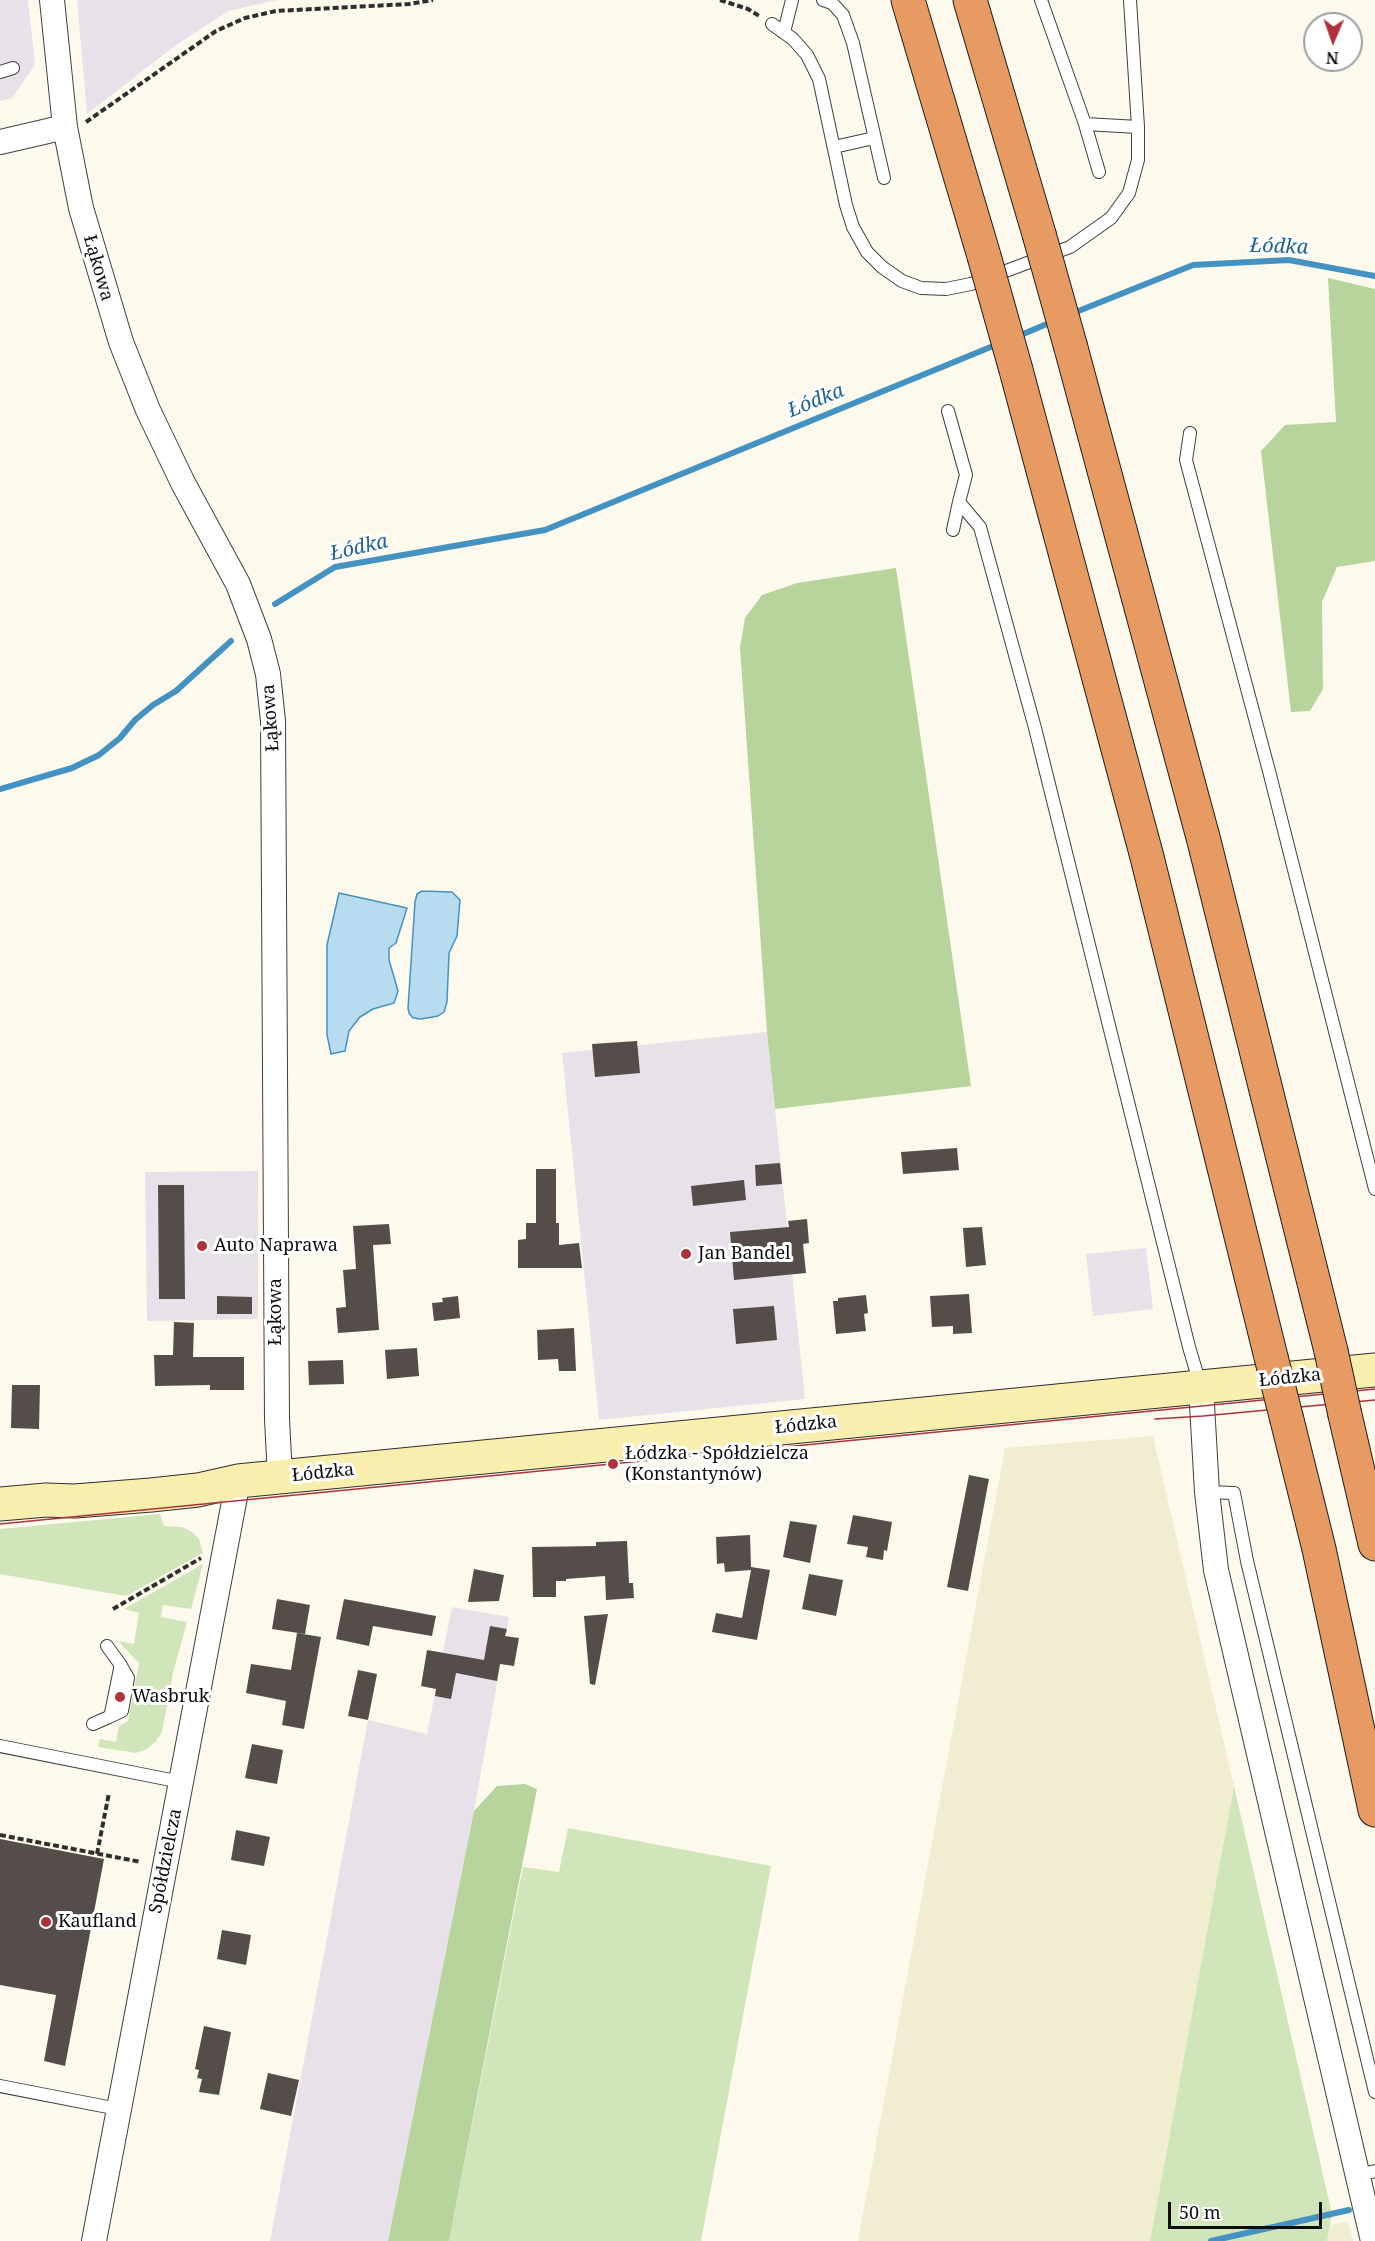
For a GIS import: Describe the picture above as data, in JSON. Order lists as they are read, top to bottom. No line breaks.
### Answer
{"streets":{"main road":["Łódzka"],"street":["Łąkowa","Spółdzielcza"]},"crossings":[["Łąkowa","Łódzka"],["Łódzka","Spółdzielcza"]],"water":["Łódka"],"places":["Auto Naprawa","Jan Bandel","Łódzka - Spółdzielcza (Konstantynów)","Wasbruk","Kaufland"],"scale_bar":"50 m","north":"bottom"}
